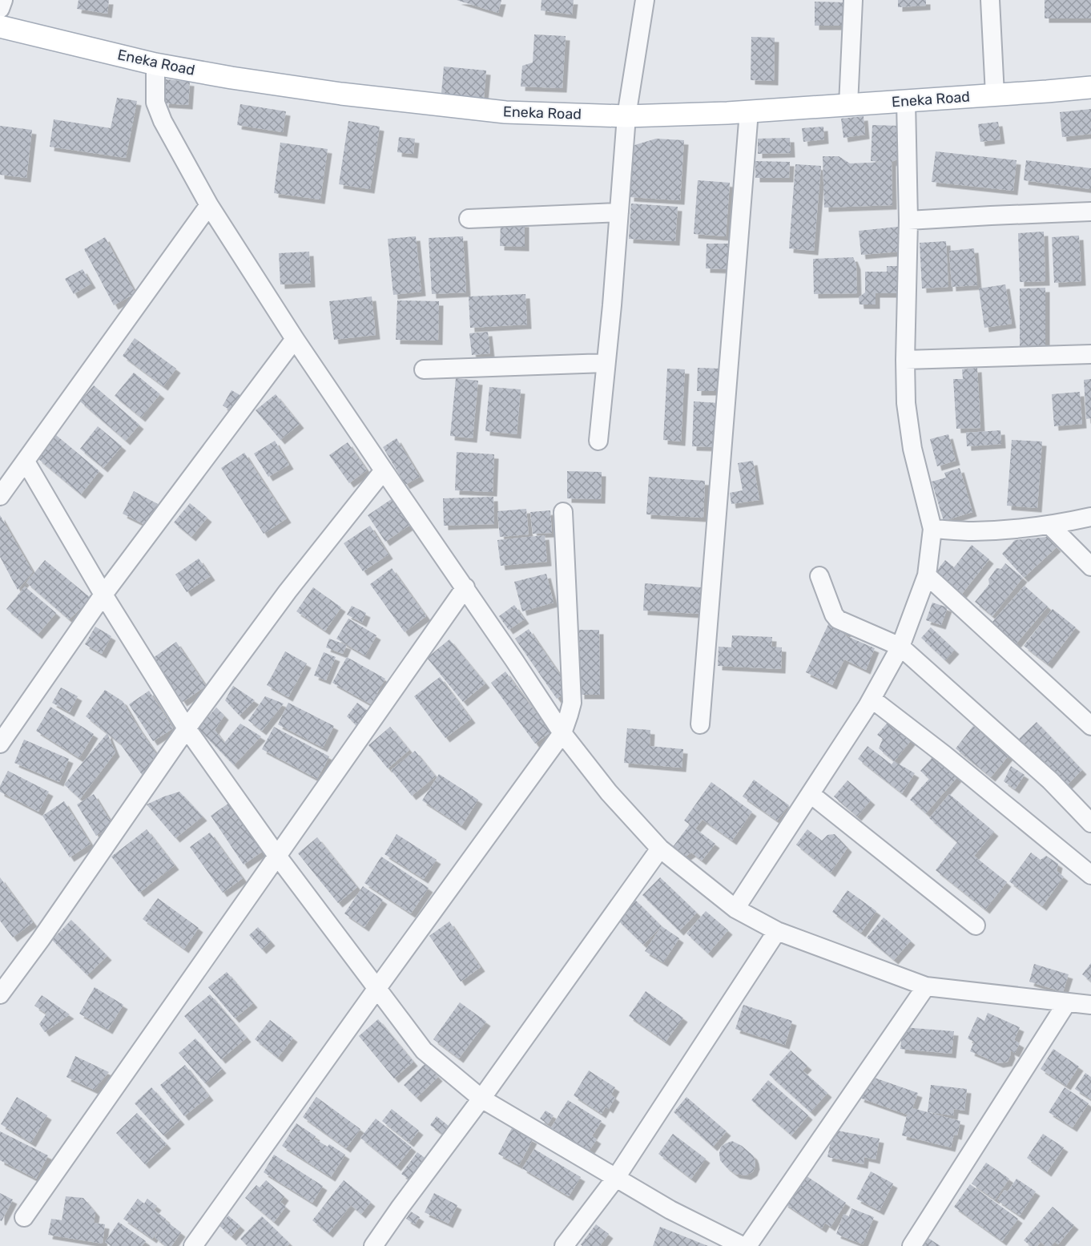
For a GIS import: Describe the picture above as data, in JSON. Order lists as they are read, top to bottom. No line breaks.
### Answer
{"streets":{"main road":["Eneka Road"]}}
